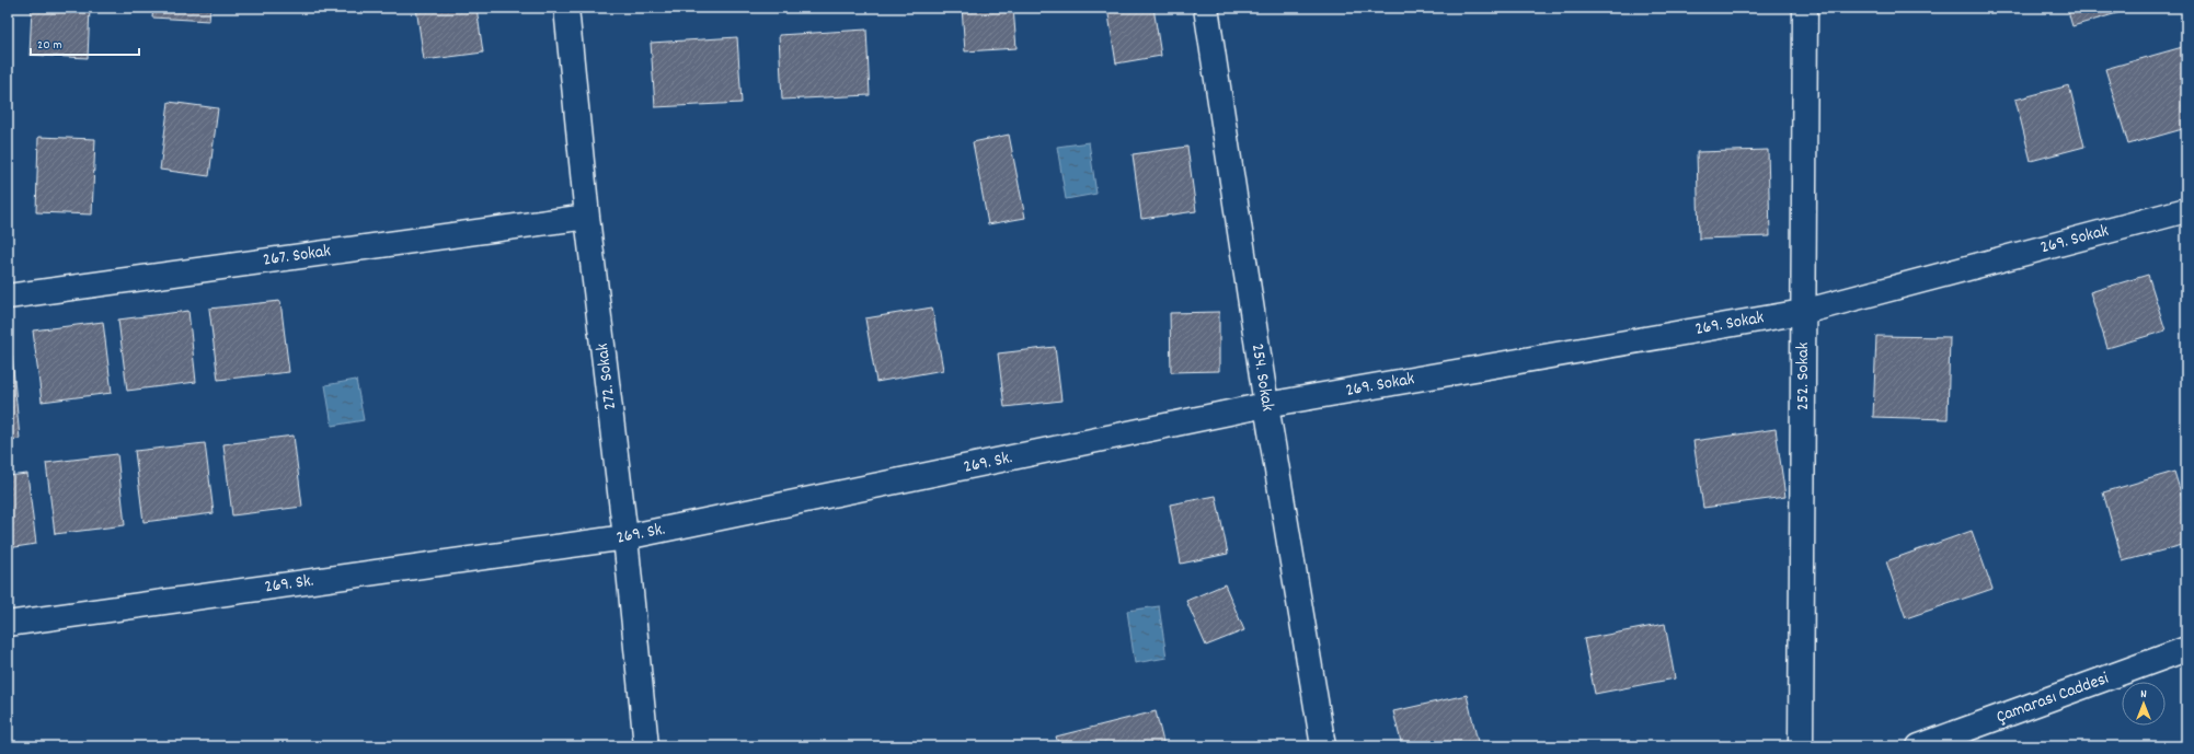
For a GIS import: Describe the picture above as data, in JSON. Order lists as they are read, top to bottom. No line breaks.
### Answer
{"streets":{"street":["269. Sokak","267. Sokak","272. Sokak","252. Sokak","254. Sokak","269. Sk.","Çamarası Caddesi"]},"crossings":[["269. Sokak","252. Sokak"],["269. Sokak","254. Sokak"],["269. Sokak","269. Sk."],["267. Sokak","272. Sokak"],["272. Sokak","269. Sk."],["254. Sokak","269. Sk."]],"scale_bar":"20 m","north":"top"}
